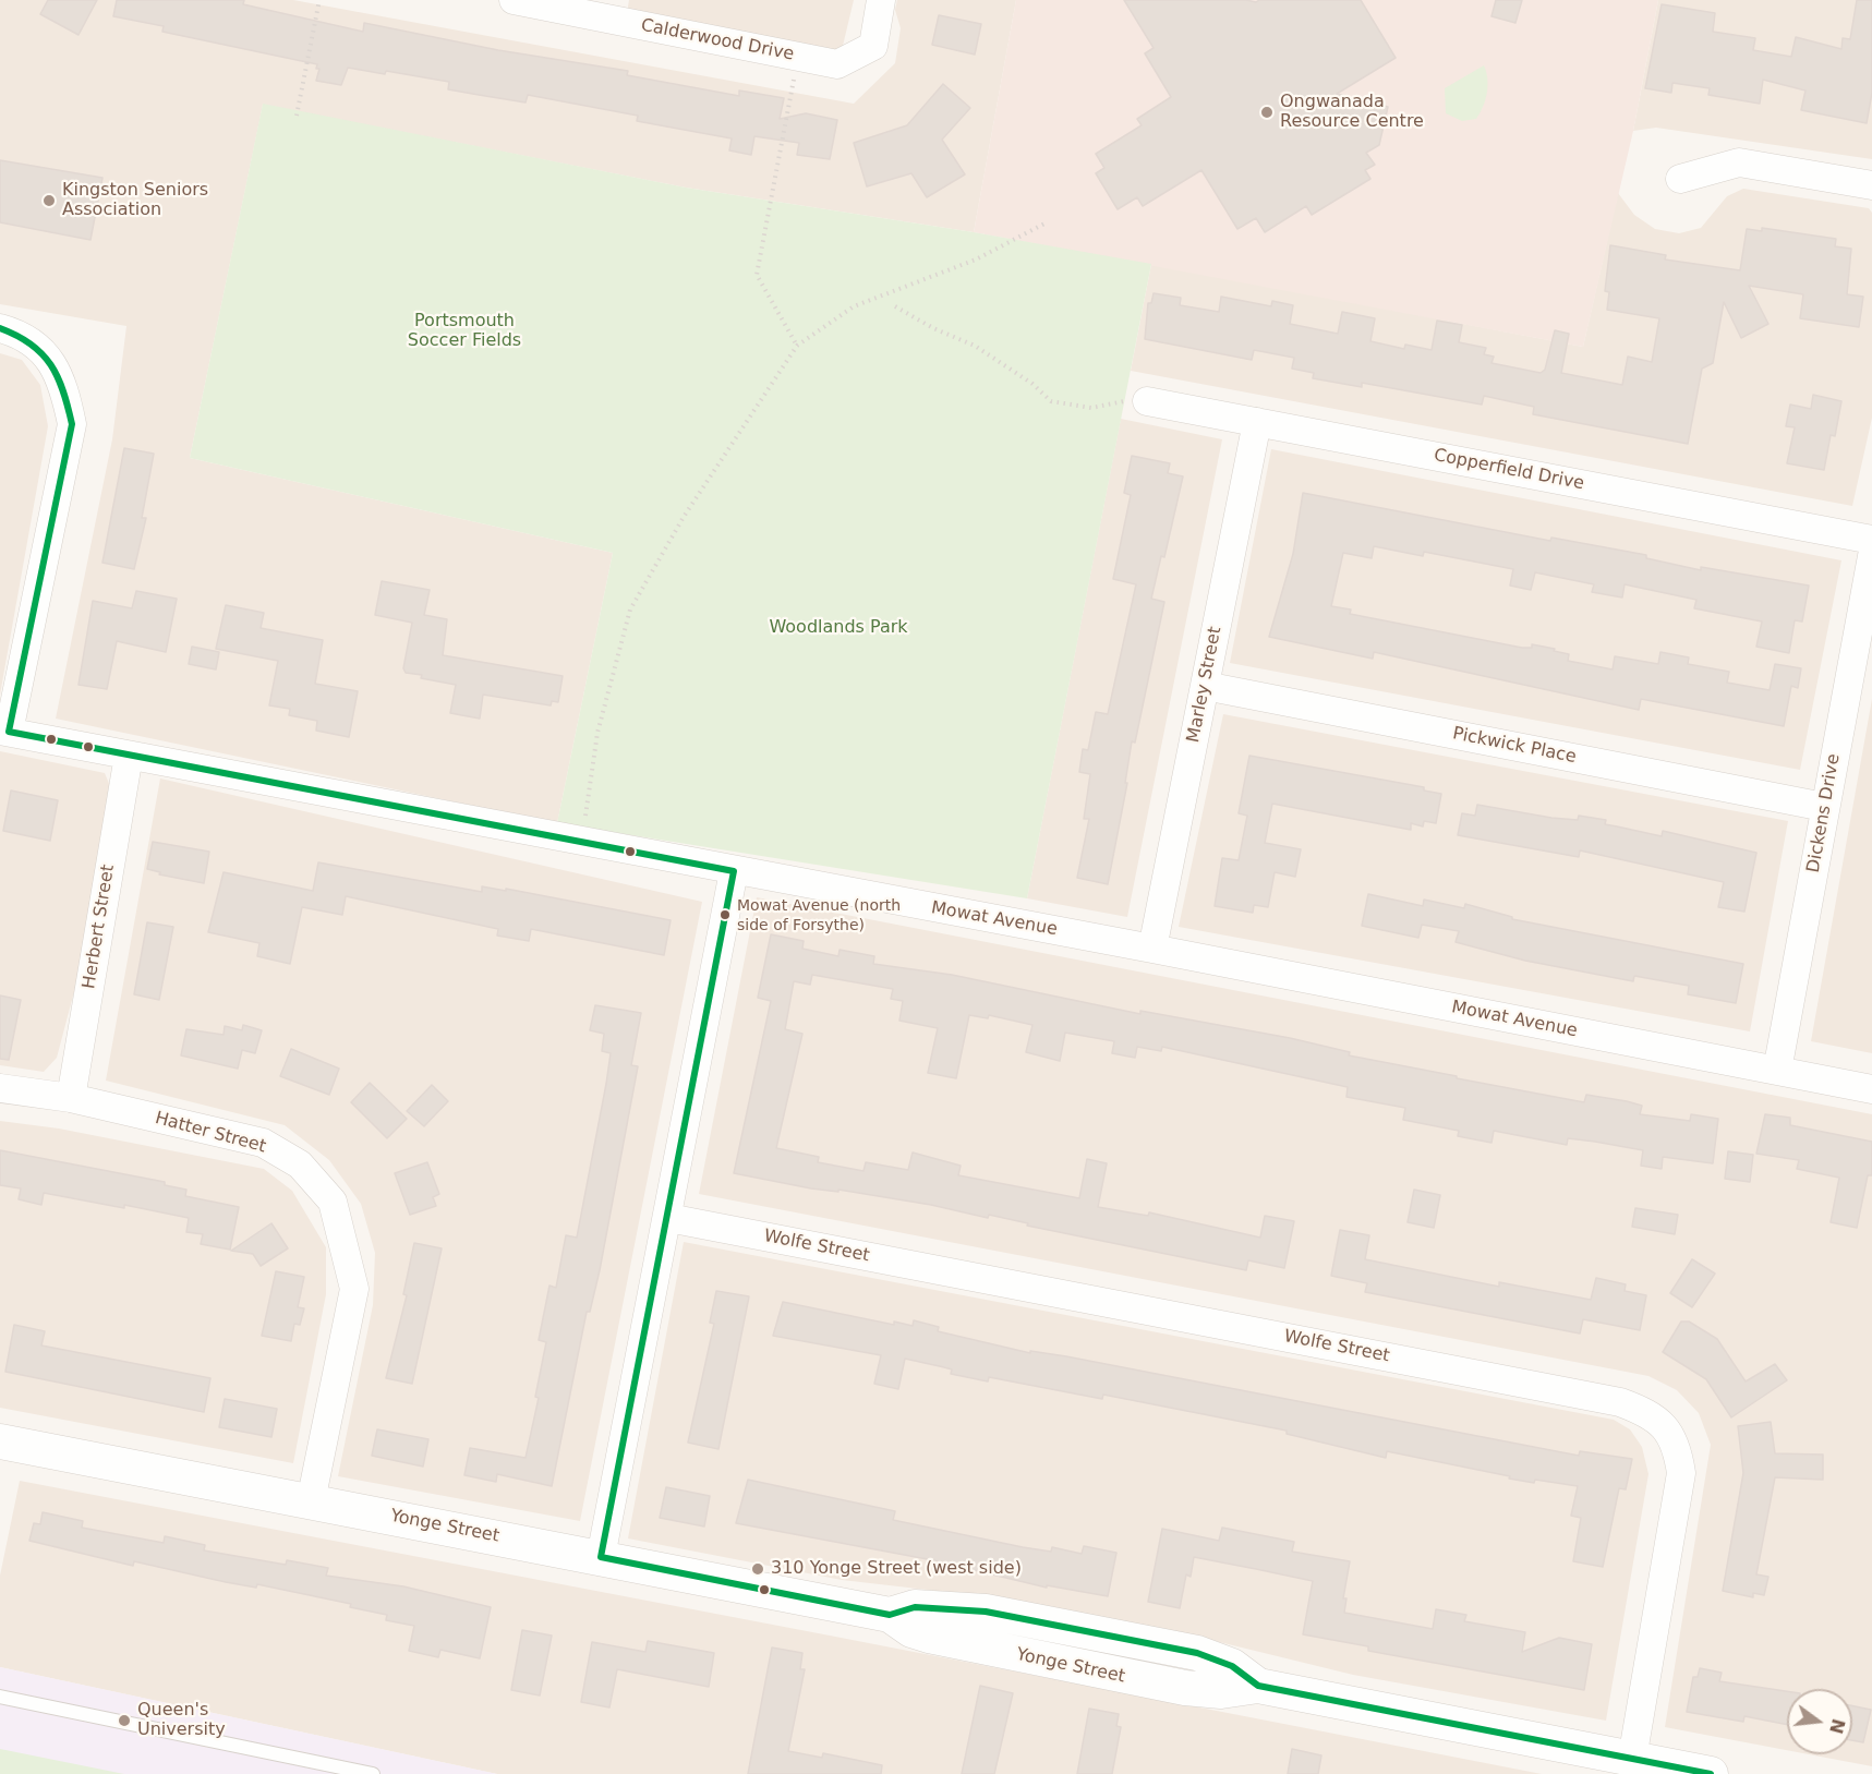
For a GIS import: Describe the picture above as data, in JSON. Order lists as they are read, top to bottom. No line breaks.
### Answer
{"streets":{"street":["Calderwood Drive","Copperfield Drive","Marley Street","Pickwick Place","Dickens Drive","Mowat Avenue","Herbert Street","Hatter Street","Wolfe Street","Yonge Street"]},"crossings":[["Copperfield Drive","Marley Street"],["Marley Street","Pickwick Place"],["Marley Street","Mowat Avenue"],["Pickwick Place","Dickens Drive"],["Dickens Drive","Mowat Avenue"],["Mowat Avenue","Herbert Street"],["Herbert Street","Hatter Street"],["Hatter Street","Yonge Street"],["Wolfe Street","Yonge Street"]],"parks":["Portsmouth Soccer Fields","Woodlands Park"],"places":["Ongwanada Resource Centre","Kingston Seniors Association","Mowat Avenue (north side of Forsythe)","310 Yonge Street (west side)","Queen's University"],"north":"right"}
